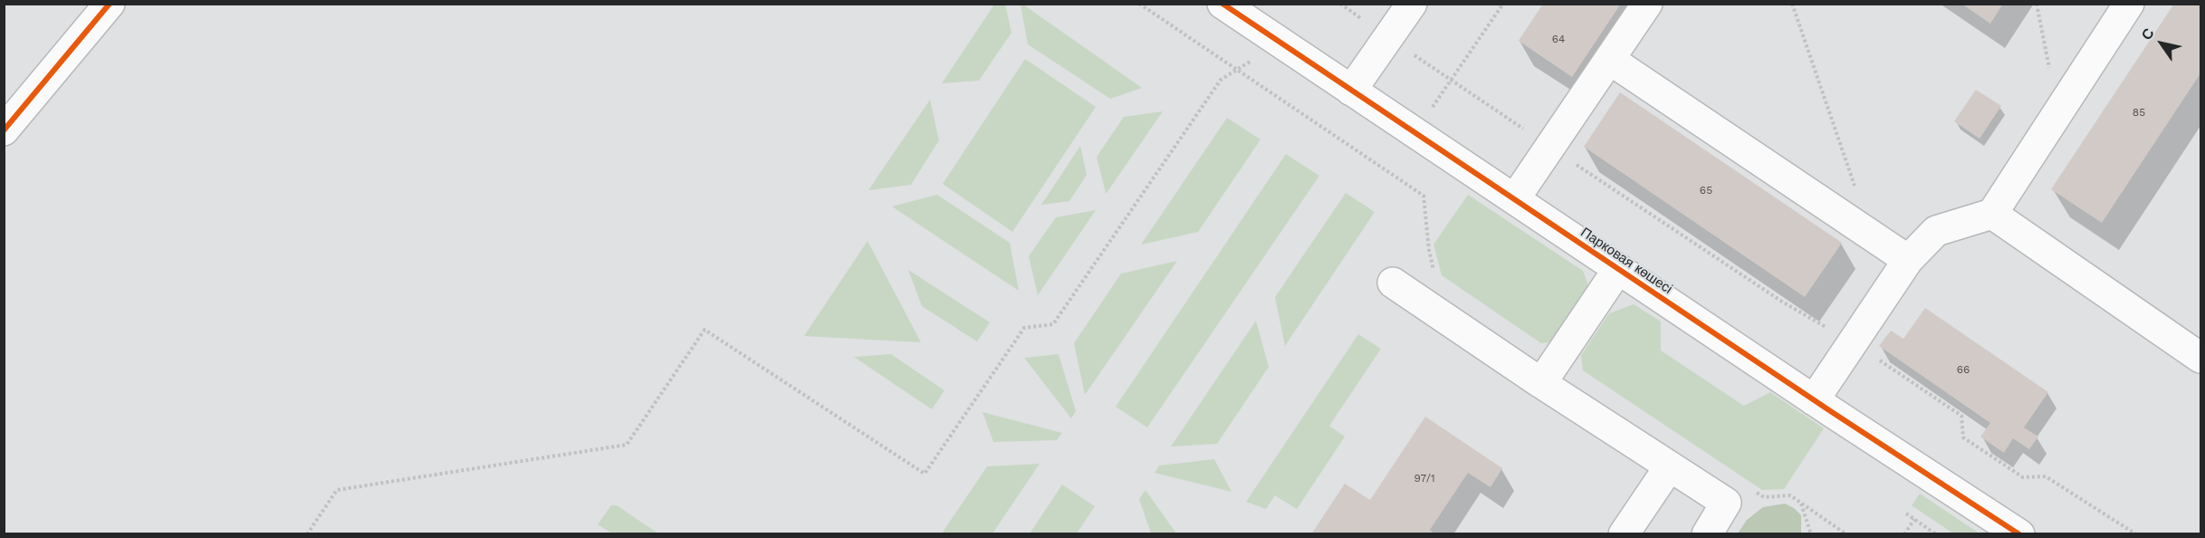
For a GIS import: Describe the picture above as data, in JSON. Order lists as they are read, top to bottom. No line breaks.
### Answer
{"streets":{"street":["Парковая көшесі"]},"house_numbers":["64","85","65","66","97/1"],"north":"top left"}
